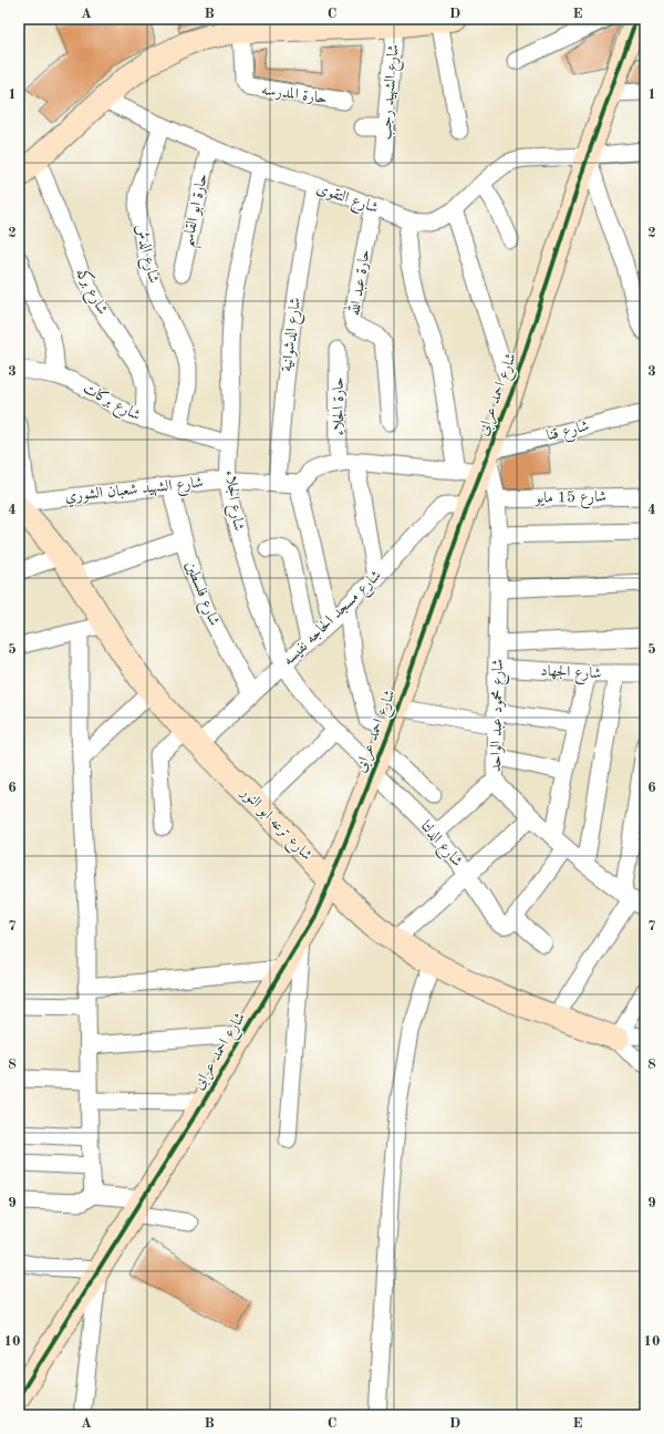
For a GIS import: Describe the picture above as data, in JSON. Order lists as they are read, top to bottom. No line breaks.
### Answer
{"streets":{"street":["شارع الشهيد رجب","حارة المدرسه","شارع التقوى","حارة ابو القاسم","شارع الدش","حارة عبد الله","شارع بركه","شارع الدشوانية","شارع احمد عرابى","شارع بركات","حارة الجلاء","شارع قنا","شارع الشهيد شعبان الشوري","شارع 15 مايو","شارع الجلاء","شارع فلسطين","شارع مسجد الحاجه نفيسه","شارع الجهاد","شارع محمود عبد الواحد","شارع ترعه ابو النور","شارع الدلتا"]},"crossings":[["شارع التقوى","حارة ابو القاسم"],["شارع التقوى","شارع الدش"],["شارع التقوى","حارة عبد الله"],["شارع التقوى","شارع الدشوانية"],["شارع التقوى","شارع احمد عرابى"],["شارع التقوى","شارع الجلاء"],["شارع الدش","شارع بركات"],["شارع بركه","شارع بركات"],["شارع الدشوانية","شارع الشهيد شعبان الشوري"],["شارع احمد عرابى","شارع قنا"],["شارع احمد عرابى","شارع الجلاء"],["شارع احمد عرابى","شارع مسجد الحاجه نفيسه"],["شارع احمد عرابى","شارع محمود عبد الواحد"],["شارع احمد عرابى","شارع ترعه ابو النور"],["شارع احمد عرابى","شارع الدلتا"],["شارع بركات","شارع الجلاء"],["شارع قنا","شارع محمود عبد الواحد"],["شارع الشهيد شعبان الشوري","شارع الجلاء"],["شارع الشهيد شعبان الشوري","شارع فلسطين"],["شارع الشهيد شعبان الشوري","شارع ترعه ابو النور"],["شارع 15 مايو","شارع محمود عبد الواحد"],["شارع الجلاء","شارع مسجد الحاجه نفيسه"],["شارع الجلاء","شارع الدلتا"],["شارع فلسطين","شارع مسجد الحاجه نفيسه"],["شارع مسجد الحاجه نفيسه","شارع ترعه ابو النور"],["شارع الجهاد","شارع محمود عبد الواحد"]],"grid":{"columns":["A","B","C","D","E"],"rows":["1","2","3","4","5","6","7","8","9","10"]}}
